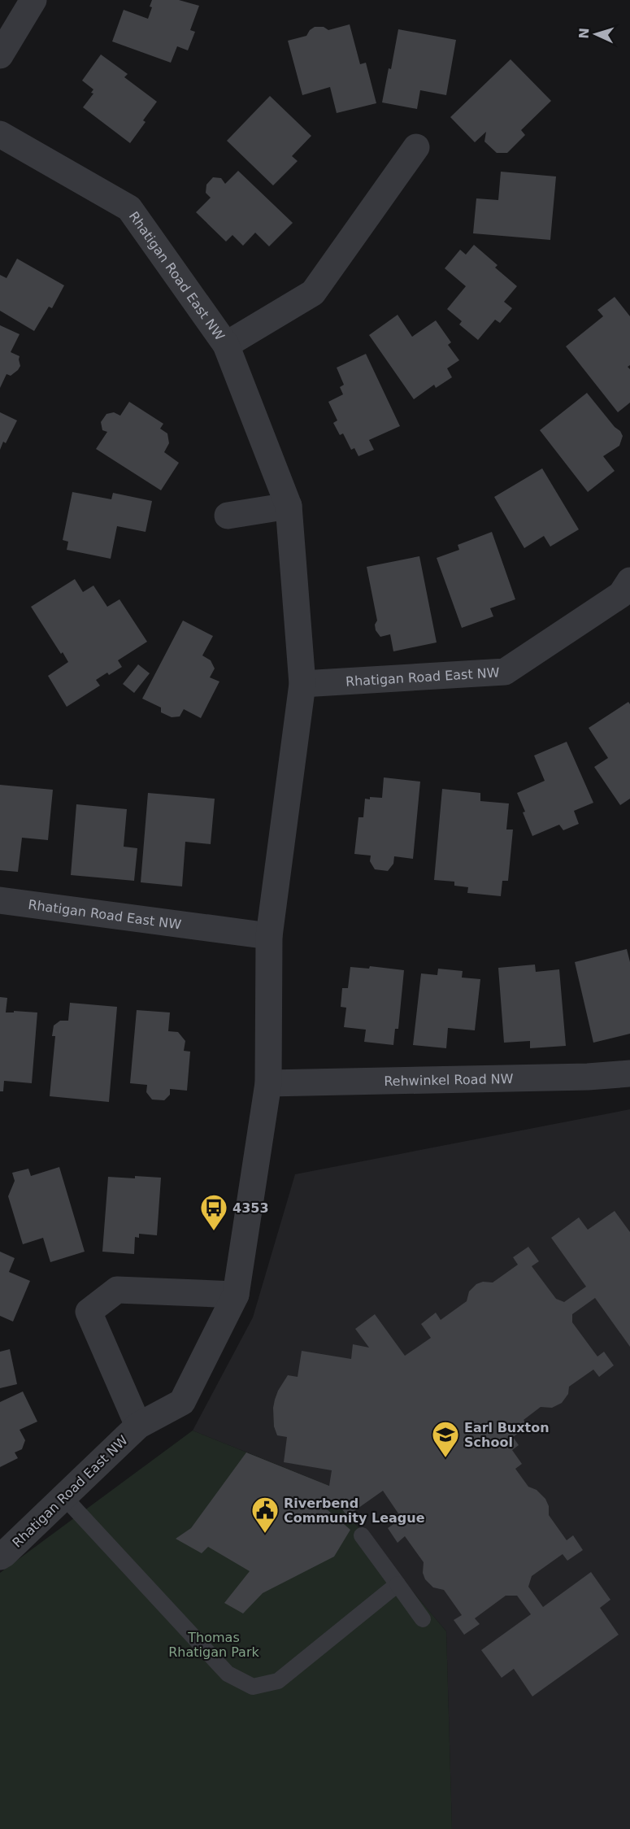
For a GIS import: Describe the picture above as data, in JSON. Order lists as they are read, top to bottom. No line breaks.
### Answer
{"streets":{"street":["Rhatigan Road East NW","Rehwinkel Road NW"]},"crossings":[["Rhatigan Road East NW","Rehwinkel Road NW"]],"parks":["Thomas Rhatigan Park"],"places":{"bus stop":["4353"],"school or university":["Earl Buxton School"],"public building":["Riverbend Community League"]},"north":"left"}
